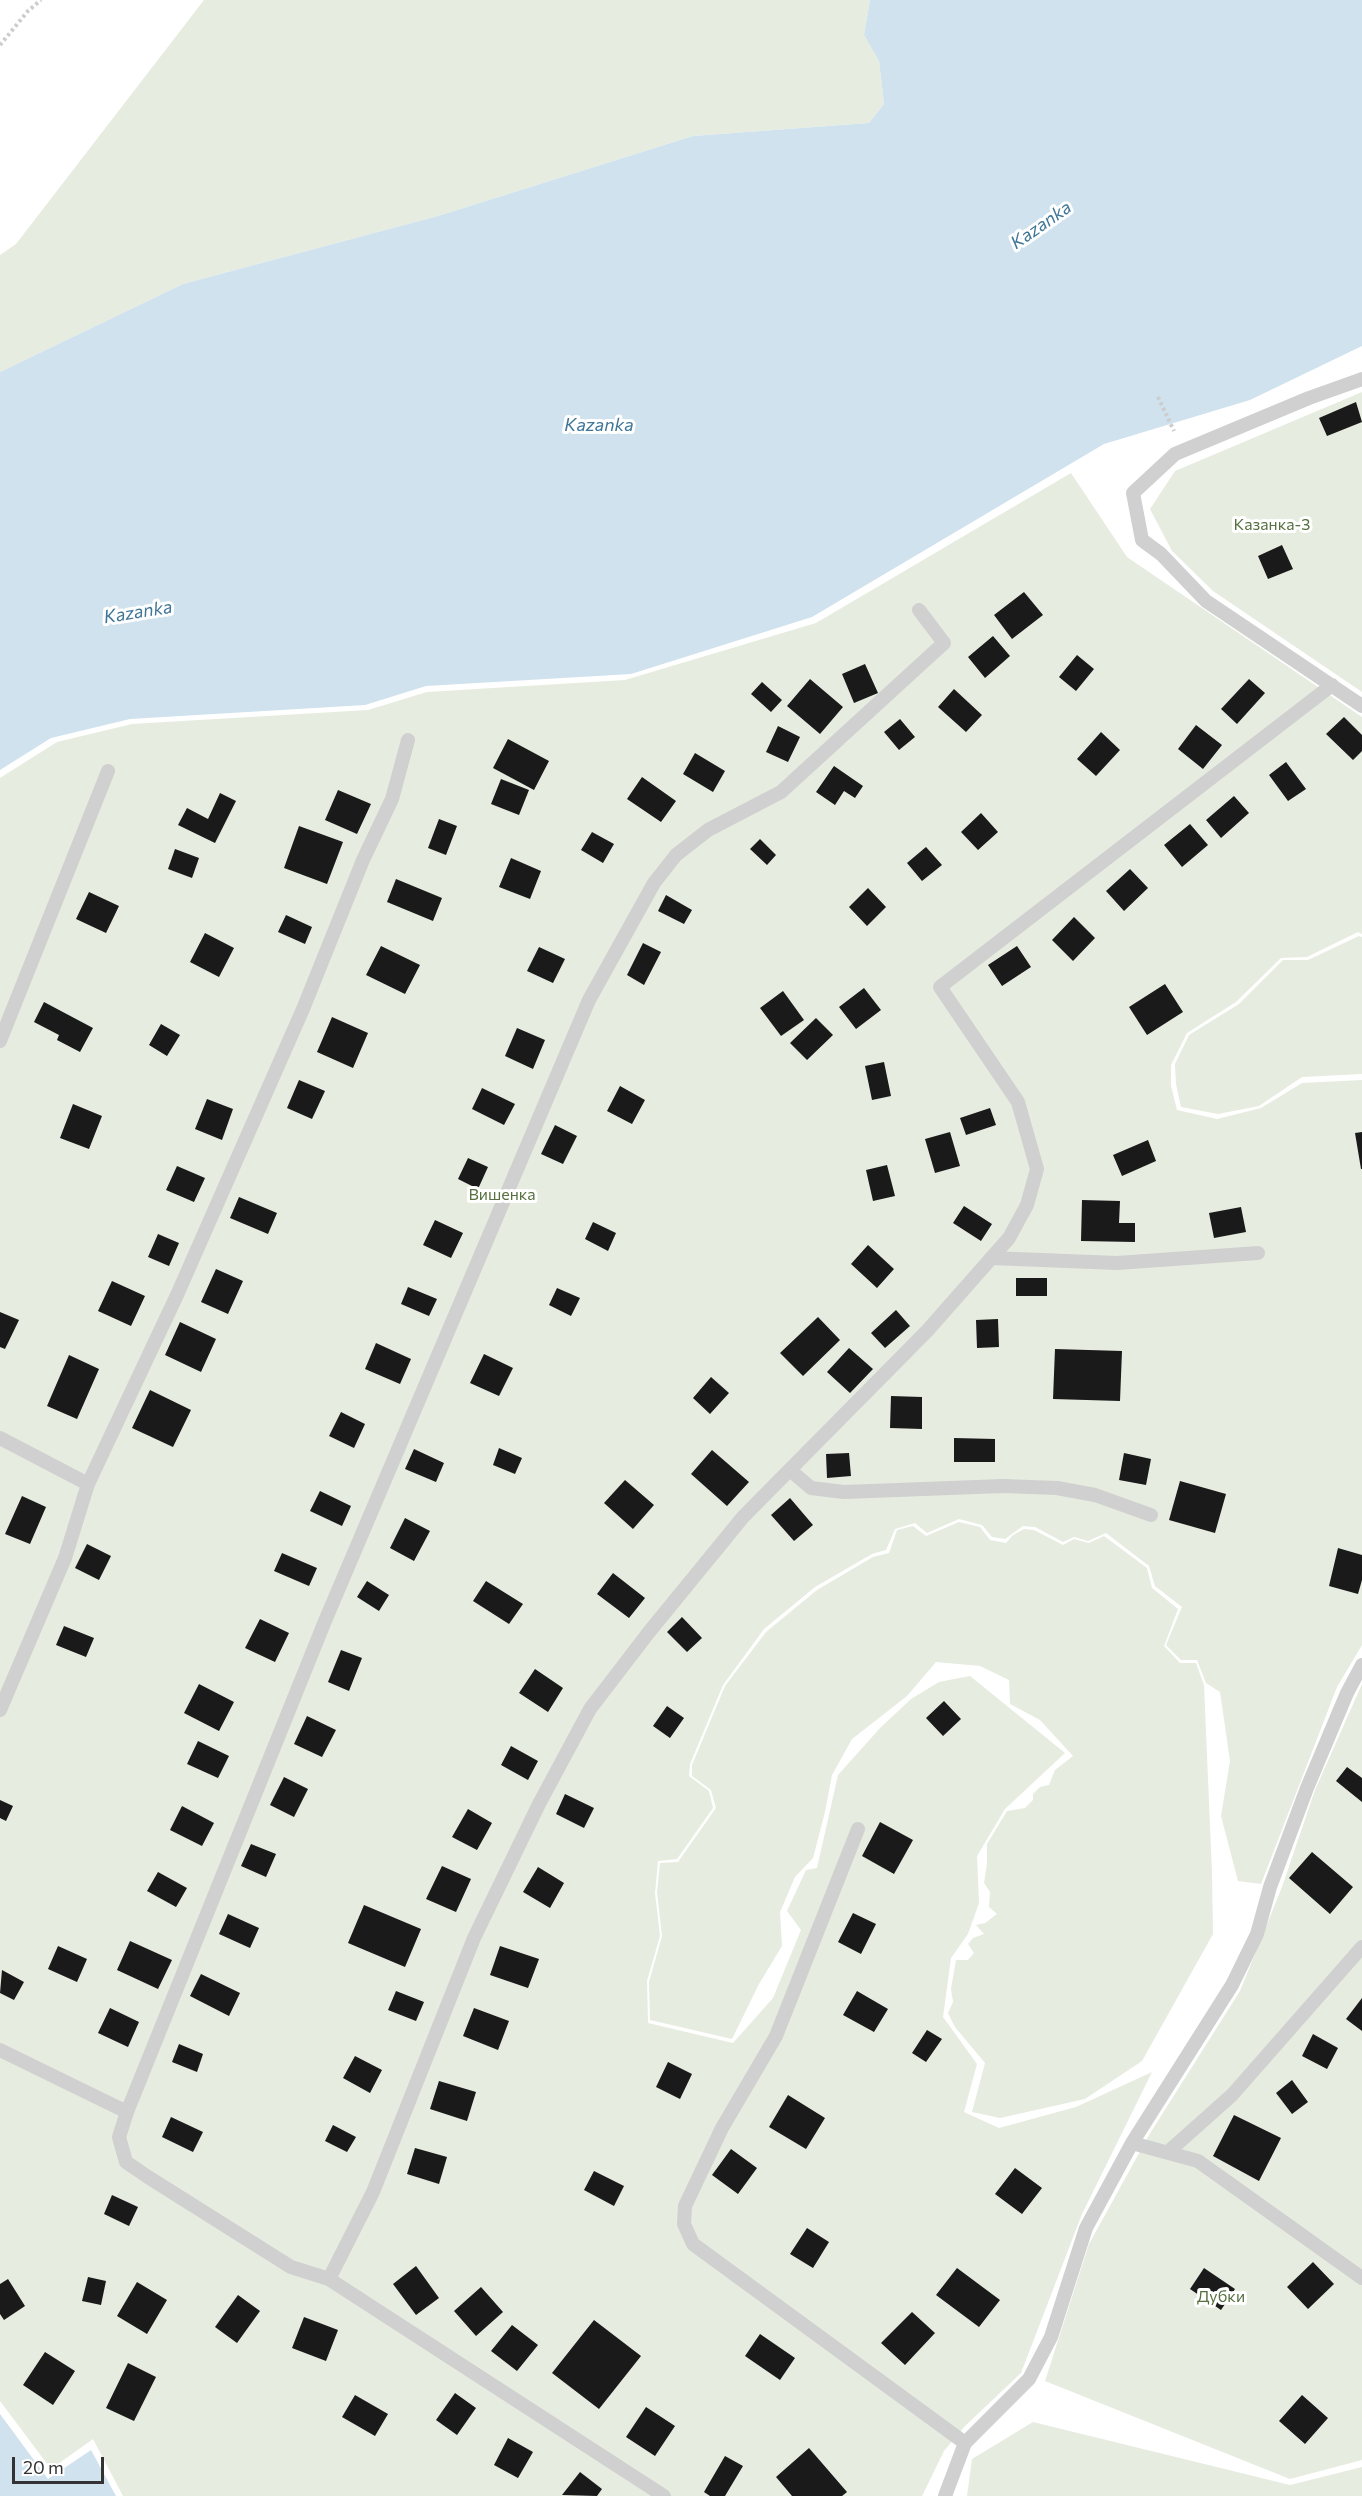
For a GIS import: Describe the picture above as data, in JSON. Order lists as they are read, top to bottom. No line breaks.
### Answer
{"water":["Kazanka"],"parks":["Казанка-3","Вишенка","Дубки"],"scale_bar":"20 m"}
